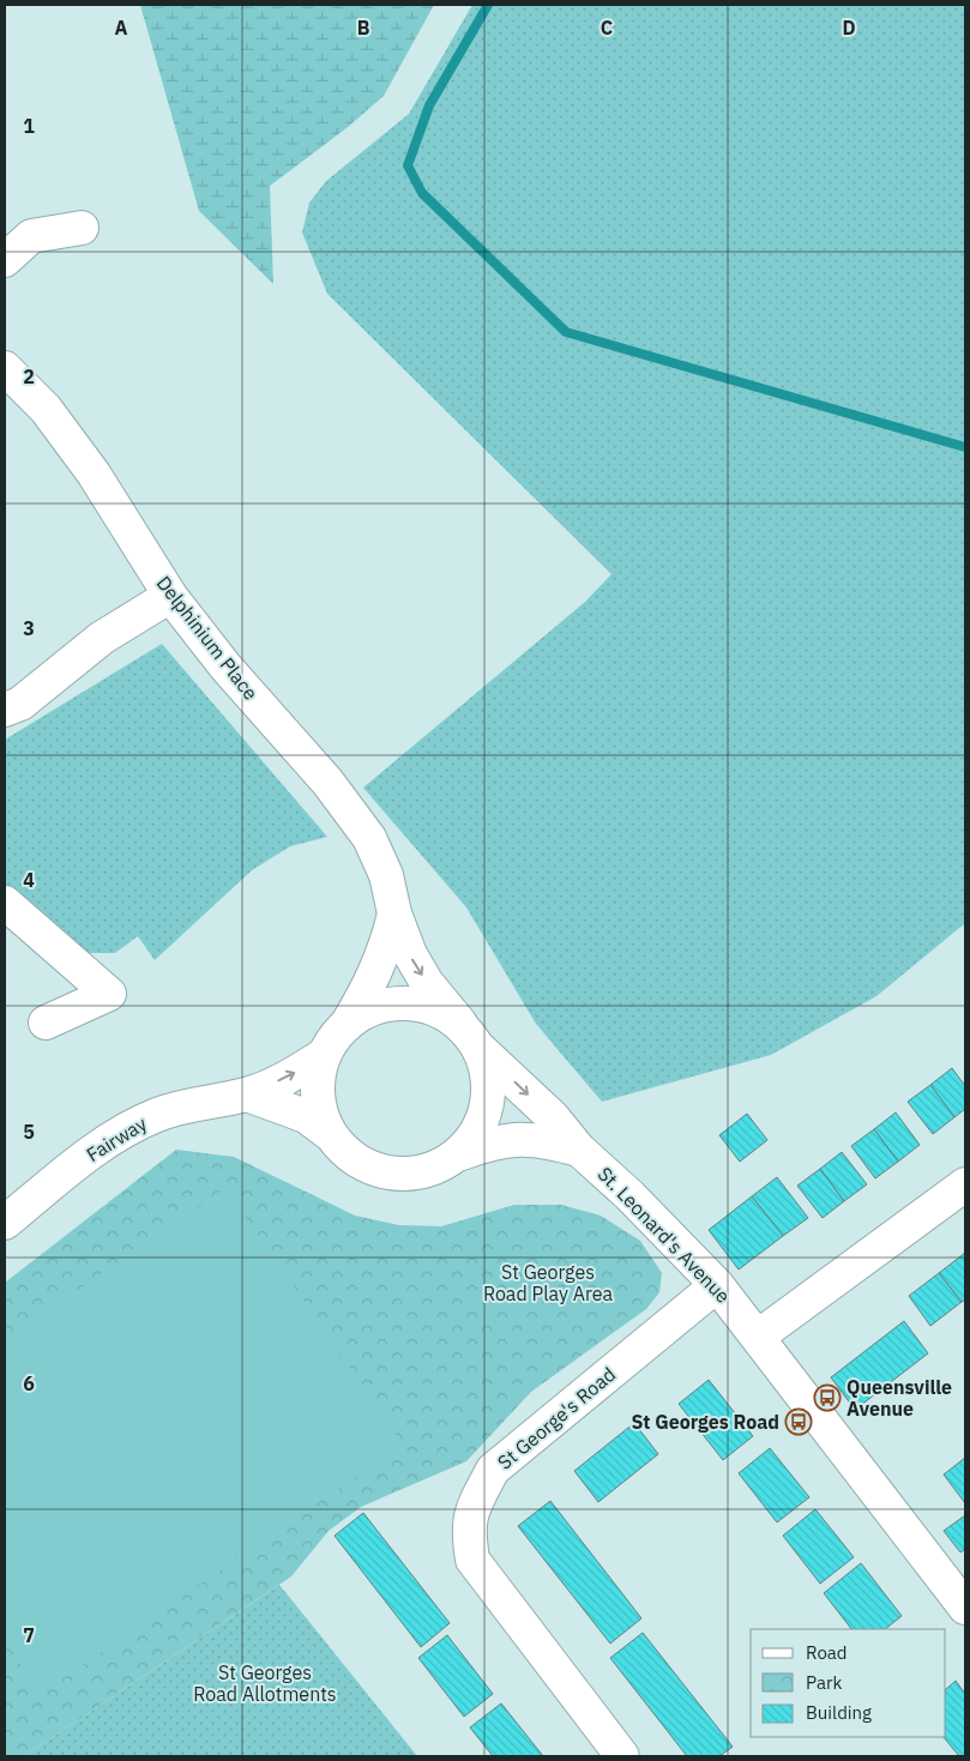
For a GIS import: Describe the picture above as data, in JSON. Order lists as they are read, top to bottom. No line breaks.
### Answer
{"streets":{"street":["Delphinium Place","Fairway","St. Leonard's Avenue","St George's Road"]},"crossings":[["Delphinium Place","Fairway"],["Delphinium Place","St. Leonard's Avenue"],["Fairway","St. Leonard's Avenue"],["St. Leonard's Avenue","St George's Road"]],"parks":["St Georges Road Play Area","St Georges Road Allotments"],"places":{"bus stop":["Queensville Avenue","St Georges Road"]},"legend":["Road","Park","Building"],"grid":{"columns":["A","B","C","D"],"rows":["1","2","3","4","5","6","7"]}}
